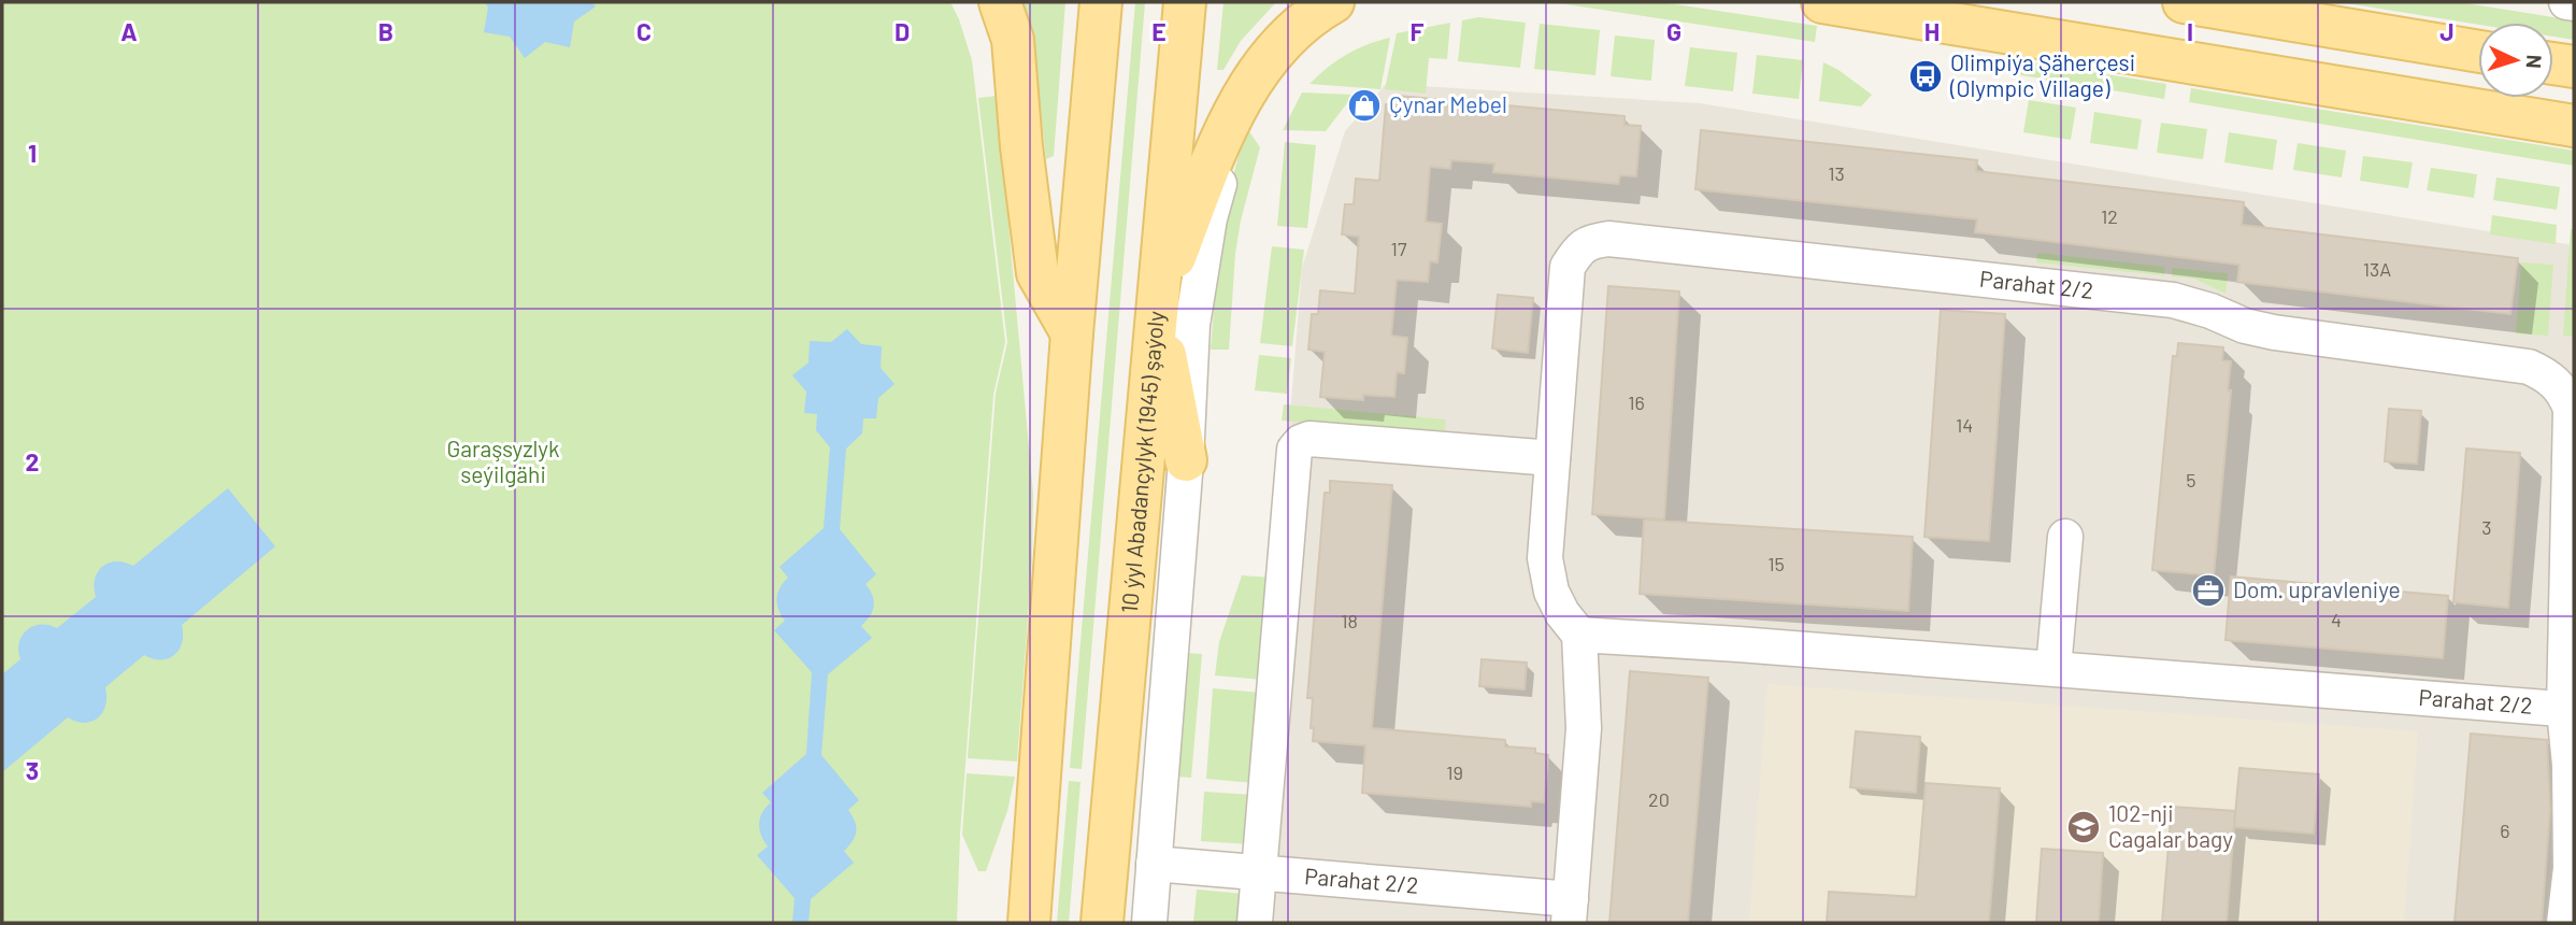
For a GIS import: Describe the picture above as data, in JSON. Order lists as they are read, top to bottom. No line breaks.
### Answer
{"streets":{"main road":["10 ýyl Abadançylyk (1945) şaýoly"],"street":["Parahat 2/2"]},"crossings":[["Parahat 2/2","10 ýyl Abadançylyk (1945) şaýoly"]],"parks":["Garaşsyzlyk seýilgähi"],"places":{"bus stop":["Olimpiýa Şäherçesi (Olympic Village)"],"shop":["Çynar Mebel"],"office":["Dom. upravleniye"],"school or university":["102-nji Cagalar bagy"]},"house_numbers":["13","12","17","13A","16","14","5","3","15","4","18","19","20","6"],"north":"right","grid":{"columns":["A","B","C","D","E","F","G","H","I","J"],"rows":["1","2","3"]}}
